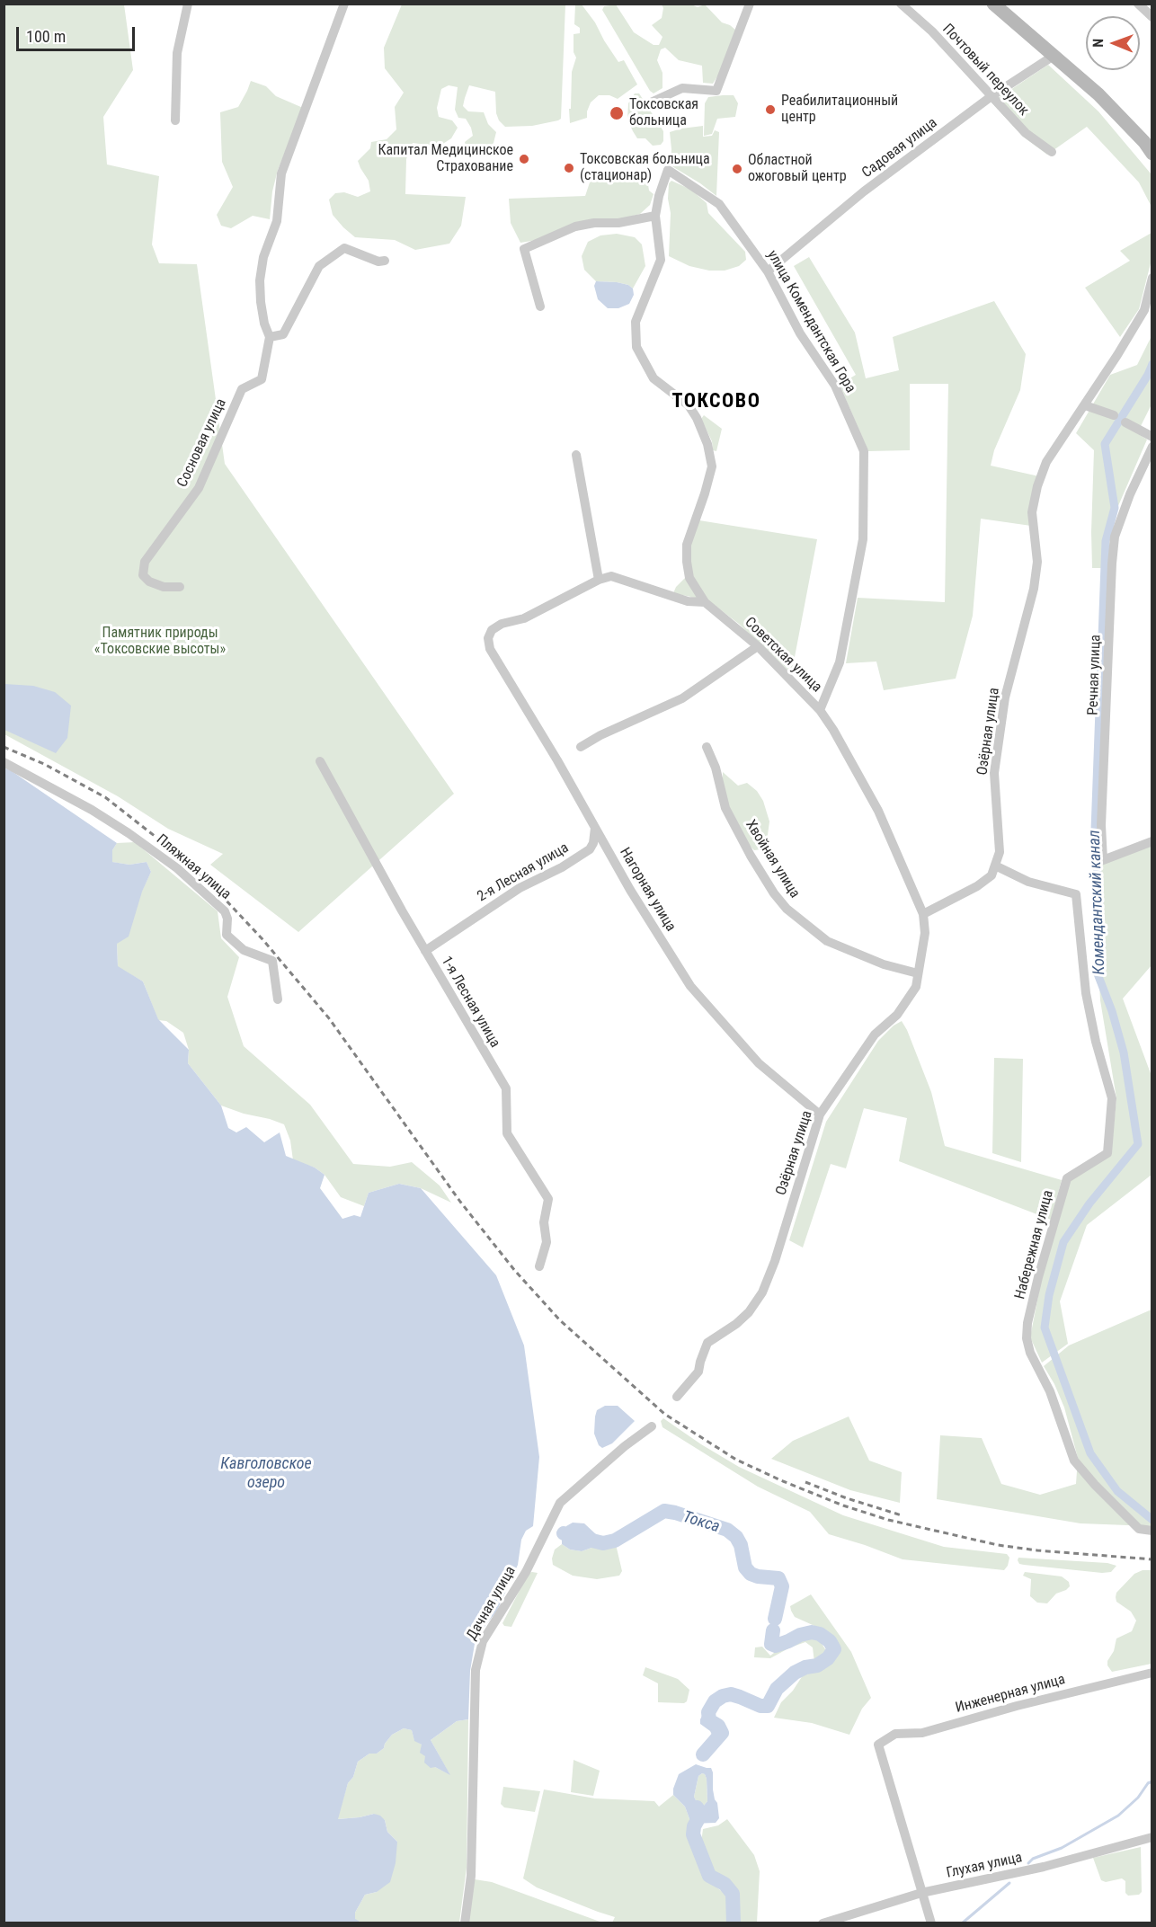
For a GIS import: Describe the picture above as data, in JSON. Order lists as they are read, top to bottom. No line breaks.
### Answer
{"streets":{"street":["Почтовый переулок","Садовая улица","улица Комендантская Гора","Сосновая улица","Советская улица","Речная улица","Озёрная улица","Хвойная улица","Пляжная улица","2-я Лесная улица","Нагорная улица","1-я Лесная улица","Набережная улица","Дачная улица","Инженерная улица","Глухая улица"]},"crossings":[["Почтовый переулок","Садовая улица"],["Садовая улица","улица Комендантская Гора"],["улица Комендантская Гора","Советская улица"],["Советская улица","Озёрная улица"],["Озёрная улица","Хвойная улица"],["Озёрная улица","Нагорная улица"],["Озёрная улица","Набережная улица"],["2-я Лесная улица","Нагорная улица"],["2-я Лесная улица","1-я Лесная улица"],["Инженерная улица","Глухая улица"]],"districts":["ТОКСОВО"],"water":["Комендантский канал","Кавголовское озеро","Токса"],"parks":["Памятник природы «Токсовские высоты»"],"places":["Реабилитационный центр","Токсовская больница","Капитал Медицинское Страхование","Токсовская больница (стационар)","Областной ожоговый центр"],"scale_bar":"100 m","north":"left"}
